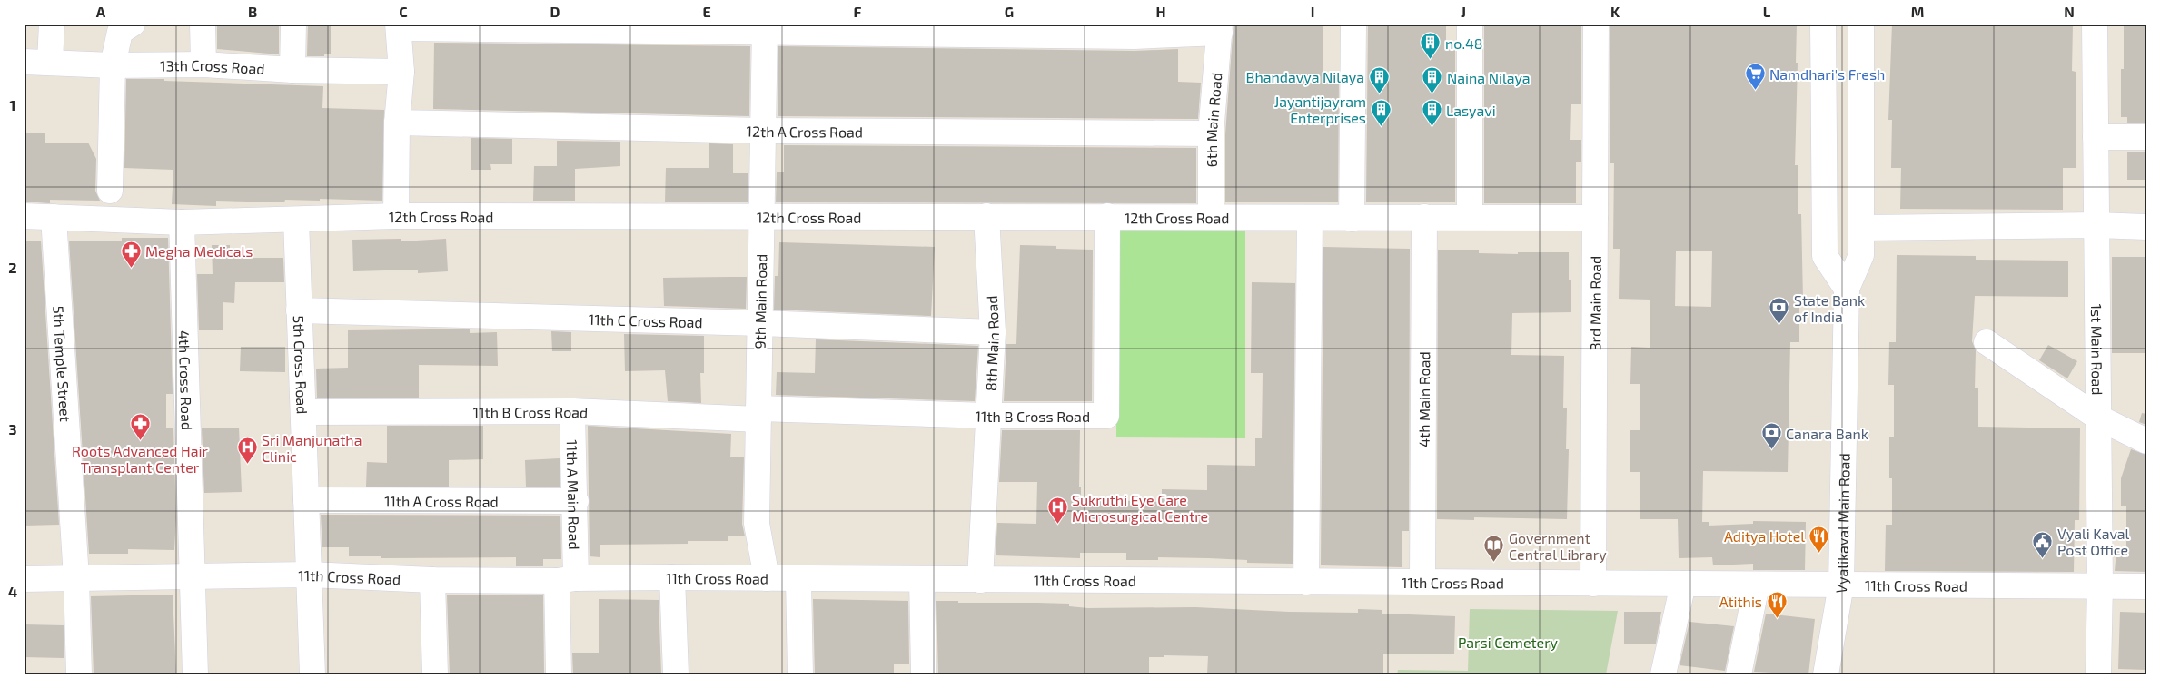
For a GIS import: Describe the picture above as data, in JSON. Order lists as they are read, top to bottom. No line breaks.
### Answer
{"streets":{"street":["13th Cross Road","6th Main Road","12th A Cross Road","12th Cross Road","9th Main Road","3rd Main Road","11th C Cross Road","8th Main Road","1st Main Road","5th Temple Street","5th Cross Road","4th Cross Road","4th Main Road","11th B Cross Road","11th A Main Road","11th A Cross Road","Vyalikaval Main Road","11th Cross Road"]},"crossings":[["6th Main Road","12th A Cross Road"],["6th Main Road","12th Cross Road"],["12th A Cross Road","9th Main Road"],["12th Cross Road","9th Main Road"],["12th Cross Road","3rd Main Road"],["12th Cross Road","8th Main Road"],["12th Cross Road","5th Temple Street"],["12th Cross Road","5th Cross Road"],["12th Cross Road","4th Cross Road"],["12th Cross Road","4th Main Road"],["12th Cross Road","11th B Cross Road"],["9th Main Road","11th C Cross Road"],["9th Main Road","11th B Cross Road"],["9th Main Road","11th Cross Road"],["3rd Main Road","11th Cross Road"],["11th C Cross Road","8th Main Road"],["11th C Cross Road","5th Cross Road"],["8th Main Road","11th B Cross Road"],["8th Main Road","11th Cross Road"],["1st Main Road","11th Cross Road"],["5th Temple Street","11th Cross Road"],["5th Cross Road","11th B Cross Road"],["5th Cross Road","11th A Cross Road"],["5th Cross Road","11th Cross Road"],["4th Cross Road","11th Cross Road"],["4th Main Road","11th Cross Road"],["11th B Cross Road","11th A Main Road"],["11th A Main Road","11th A Cross Road"],["11th A Main Road","11th Cross Road"],["Vyalikaval Main Road","11th Cross Road"]],"parks":["Parsi Cemetery"],"places":{"building":["no.48","Bhandavya Nilaya","Naina Nilaya","Jayantijayram Enterprises","Lasyavi"],"supermarket":["Namdhari's Fresh"],"pharmacy":["Megha Medicals","Roots Advanced Hair Transplant Center"],"bank":["State Bank of India","Canara Bank"],"hospital":["Sri Manjunatha Clinic","Sukruthi Eye Care Microsurgical Centre"],"restaurant":["Aditya Hotel","Atithis"],"public building":["Vyali Kaval Post Office"],"library":["Government Central Library"]},"grid":{"columns":["A","B","C","D","E","F","G","H","I","J","K","L","M","N"],"rows":["1","2","3","4"]}}
